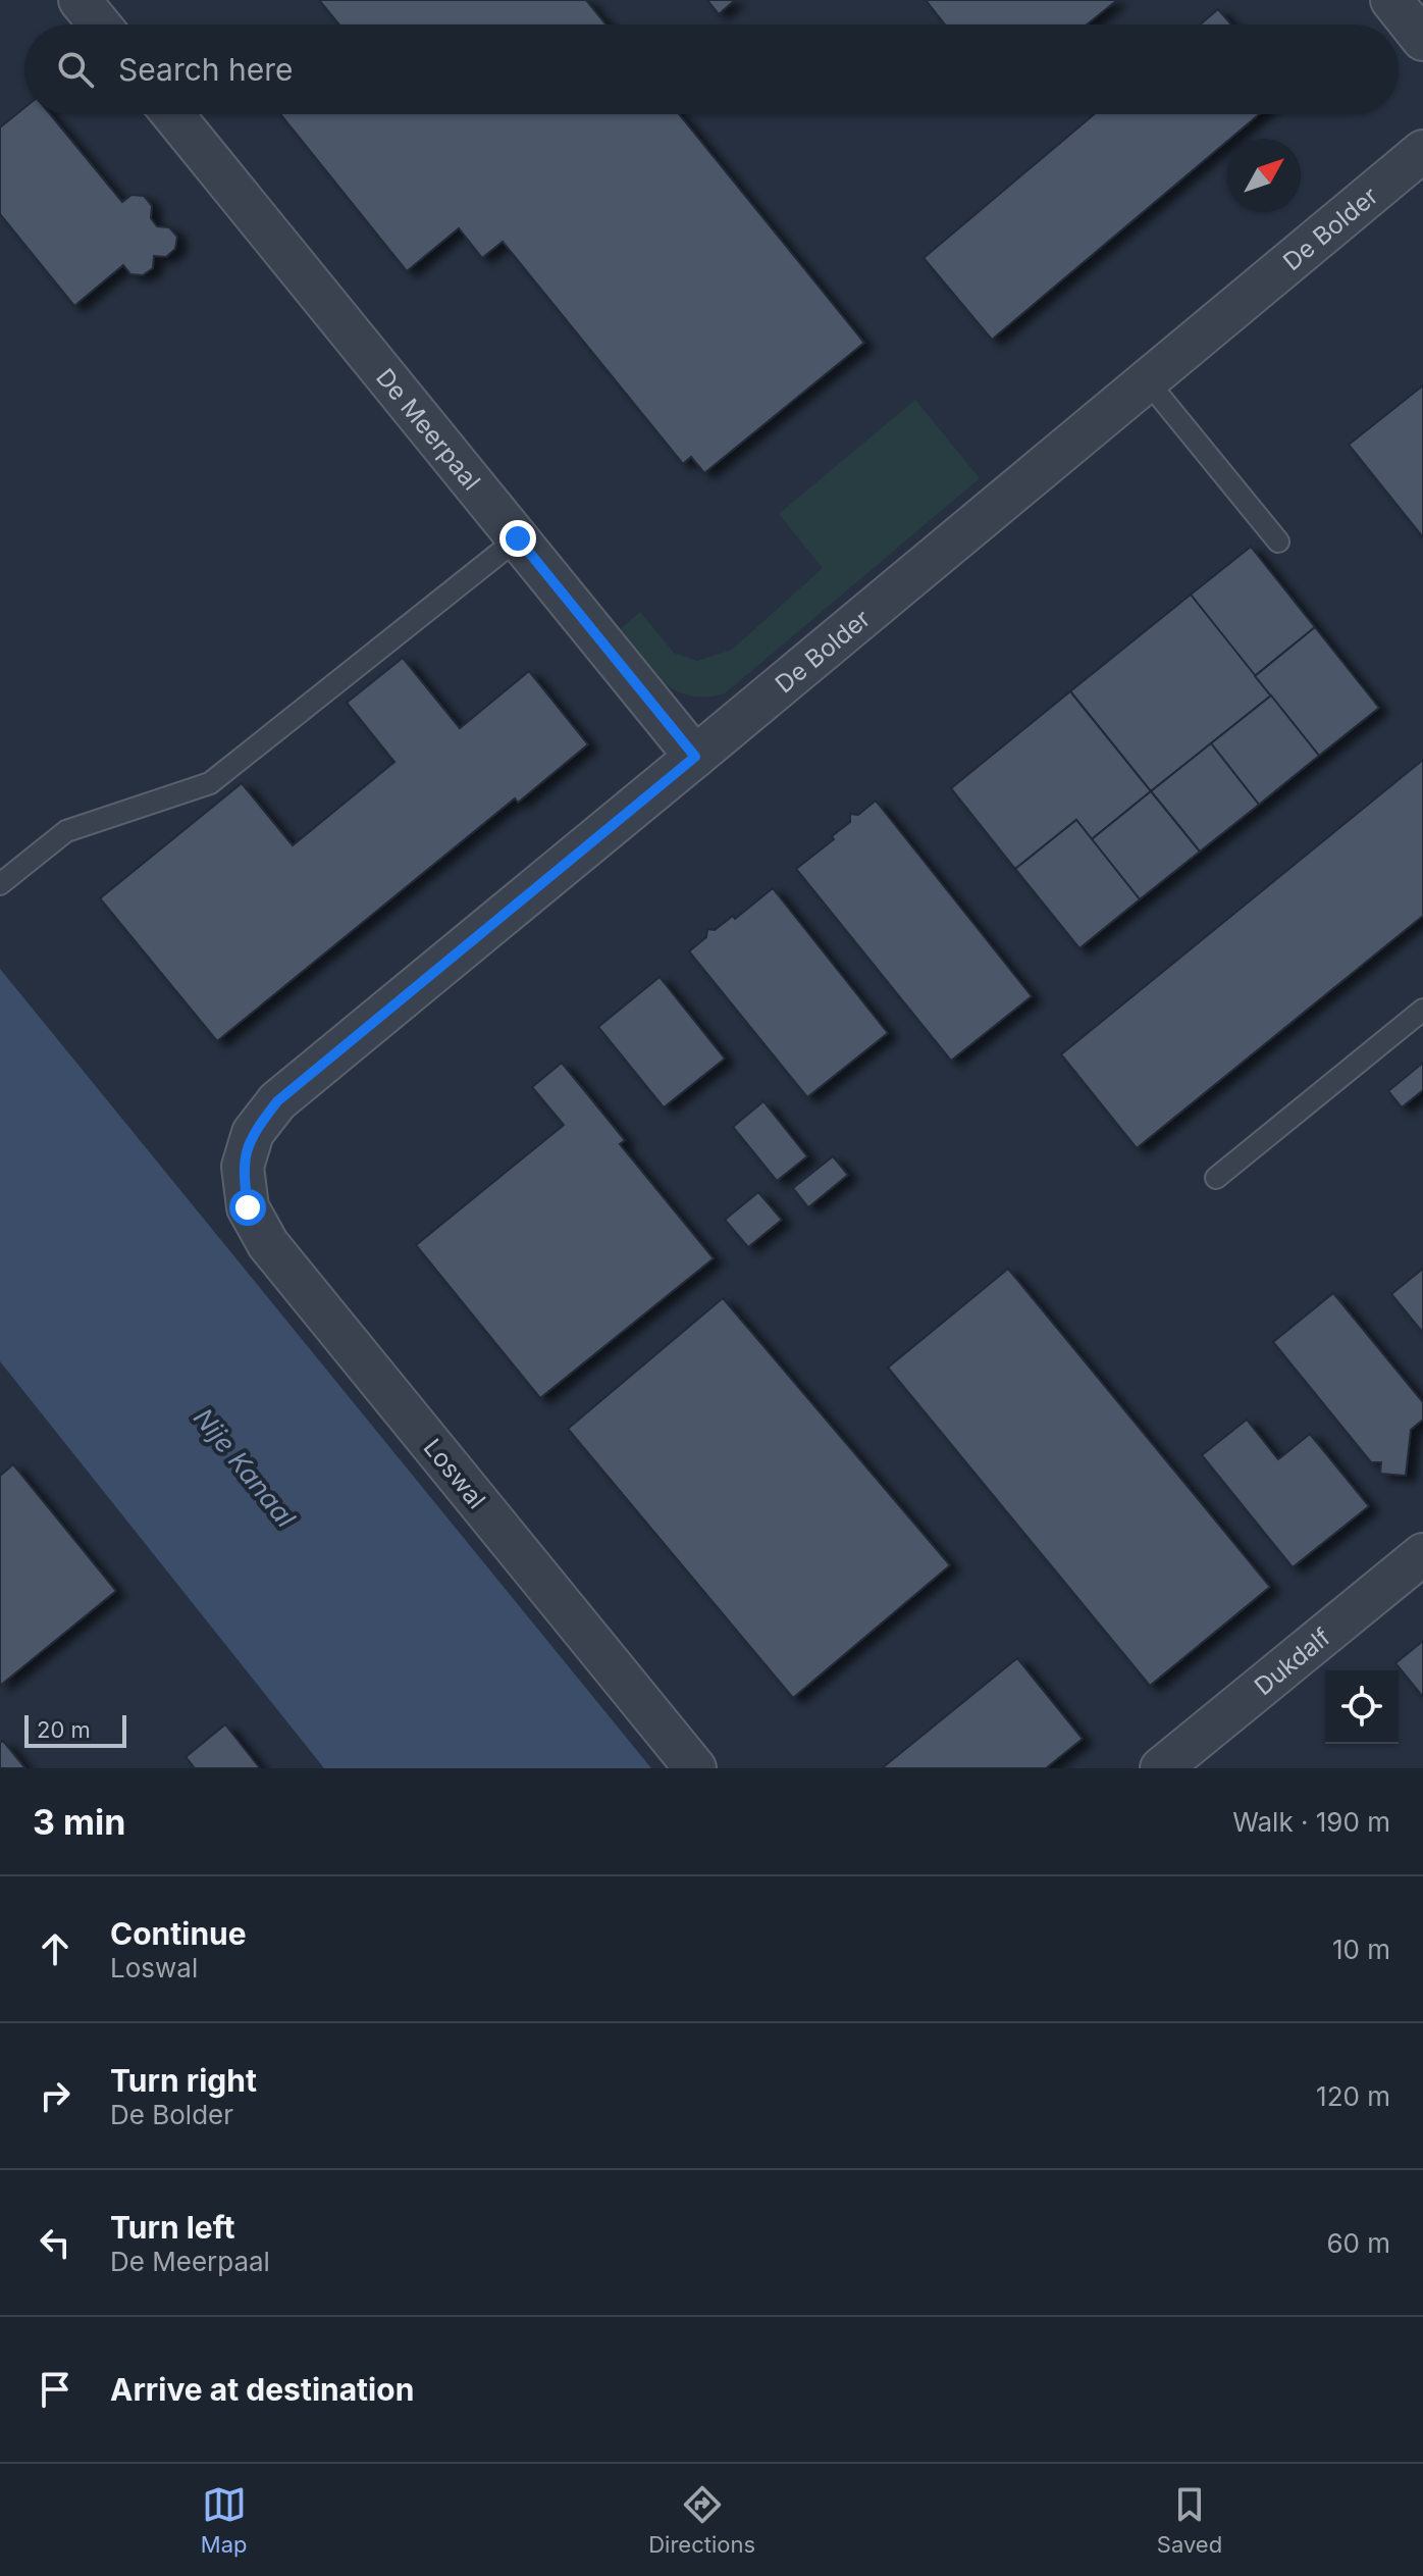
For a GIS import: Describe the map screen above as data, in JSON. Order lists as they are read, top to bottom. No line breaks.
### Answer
{"streets":{"street":["De Bolder","De Meerpaal","Loswal","Dukdalf"]},"crossings":[["De Bolder","De Meerpaal"],["De Bolder","Loswal"]],"water":["Nije Kanaal"],"scale_bar":"20 m","north":"top right","page":{"search":"Search here","scale":"20 m","heading":["3 min","Walk · 190 m"],"list":[["Continue","Loswal","10 m"],["Turn right","De Bolder","120 m"],["Turn left","De Meerpaal","60 m"],"Arrive at destination"],"nav":["Map","Directions","Saved"]}}
